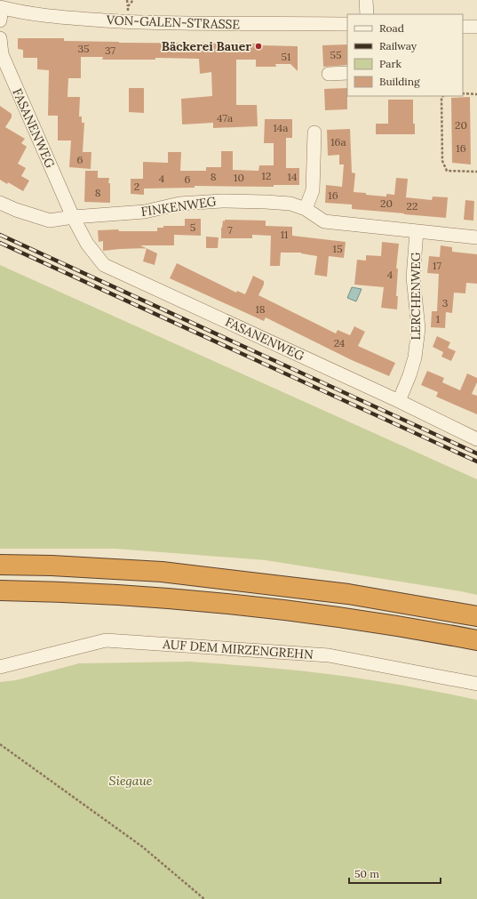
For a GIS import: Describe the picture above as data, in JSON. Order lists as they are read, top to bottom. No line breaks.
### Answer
{"streets":{"street":["VON-GALEN-STRASSE","FASANENWEG","FINKENWEG","LERCHENWEG","AUF DEM MIRZENGREHN"]},"crossings":[["FASANENWEG","FINKENWEG"],["FASANENWEG","LERCHENWEG"],["FINKENWEG","LERCHENWEG"]],"parks":["Siegaue"],"places":["Bäckerei Bauer"],"house_numbers":["35","37","55","51","47a","20","14a","16a","16","6","12","8","14","10","4","6","2","8","16","20","22","5","7","11","15","17","4","3","18","1","24"],"legend":["Road","Railway","Park","Building"],"scale_bar":"50 m"}
